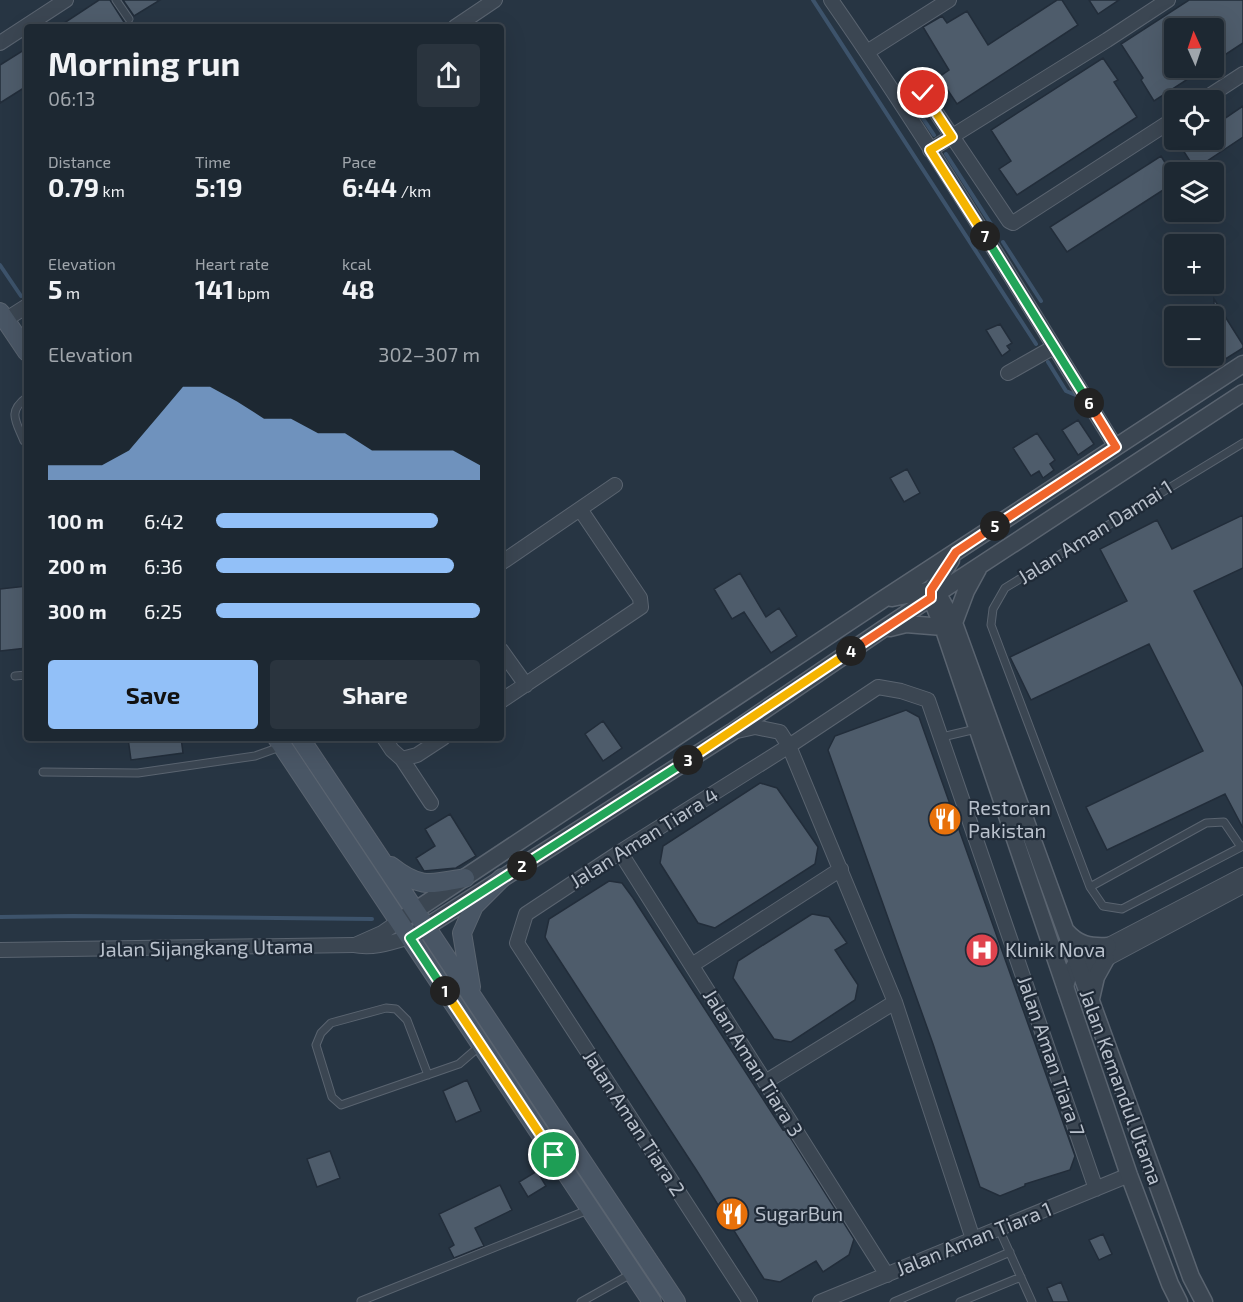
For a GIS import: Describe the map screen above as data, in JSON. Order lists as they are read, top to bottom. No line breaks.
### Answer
{"streets":{"street":["Jalan Aman Tiara 4","Jalan Sijangkang Utama","Jalan Aman Tiara 7","Jalan Aman Tiara 3","Jalan Kemandul Utama","Jalan Aman Tiara 2","Jalan Aman Tiara 1"],"lane":["Jalan Aman Damai 1"]},"crossings":[["Jalan Aman Tiara 4","Jalan Aman Tiara 7"],["Jalan Aman Tiara 4","Jalan Aman Tiara 3"],["Jalan Aman Tiara 4","Jalan Aman Tiara 2"],["Jalan Aman Tiara 7","Jalan Aman Tiara 1"],["Jalan Aman Tiara 3","Jalan Aman Tiara 1"],["Jalan Kemandul Utama","Jalan Aman Tiara 1"]],"places":{"restaurant":["Restoran Pakistan","SugarBun"],"hospital":["Klinik Nova"]},"north":"top","page":{"map_buttons":["+","−"],"heading":["Morning run","06:13"],"stats":[["Distance","0.79 km"],["Time","5:19"],["Pace","6:44 /km"],["Elevation","5 m"],["Heart rate","141 bpm"],["kcal","48"]],"pins":["7","6","5","4","3","2","1"],"chart":["Elevation","302–307 m"],"list":[{"name":"100 m","note":"6:42"},{"name":"200 m","note":"6:36"},{"name":"300 m","note":"6:25"}],"buttons":["Save","Share"]}}
